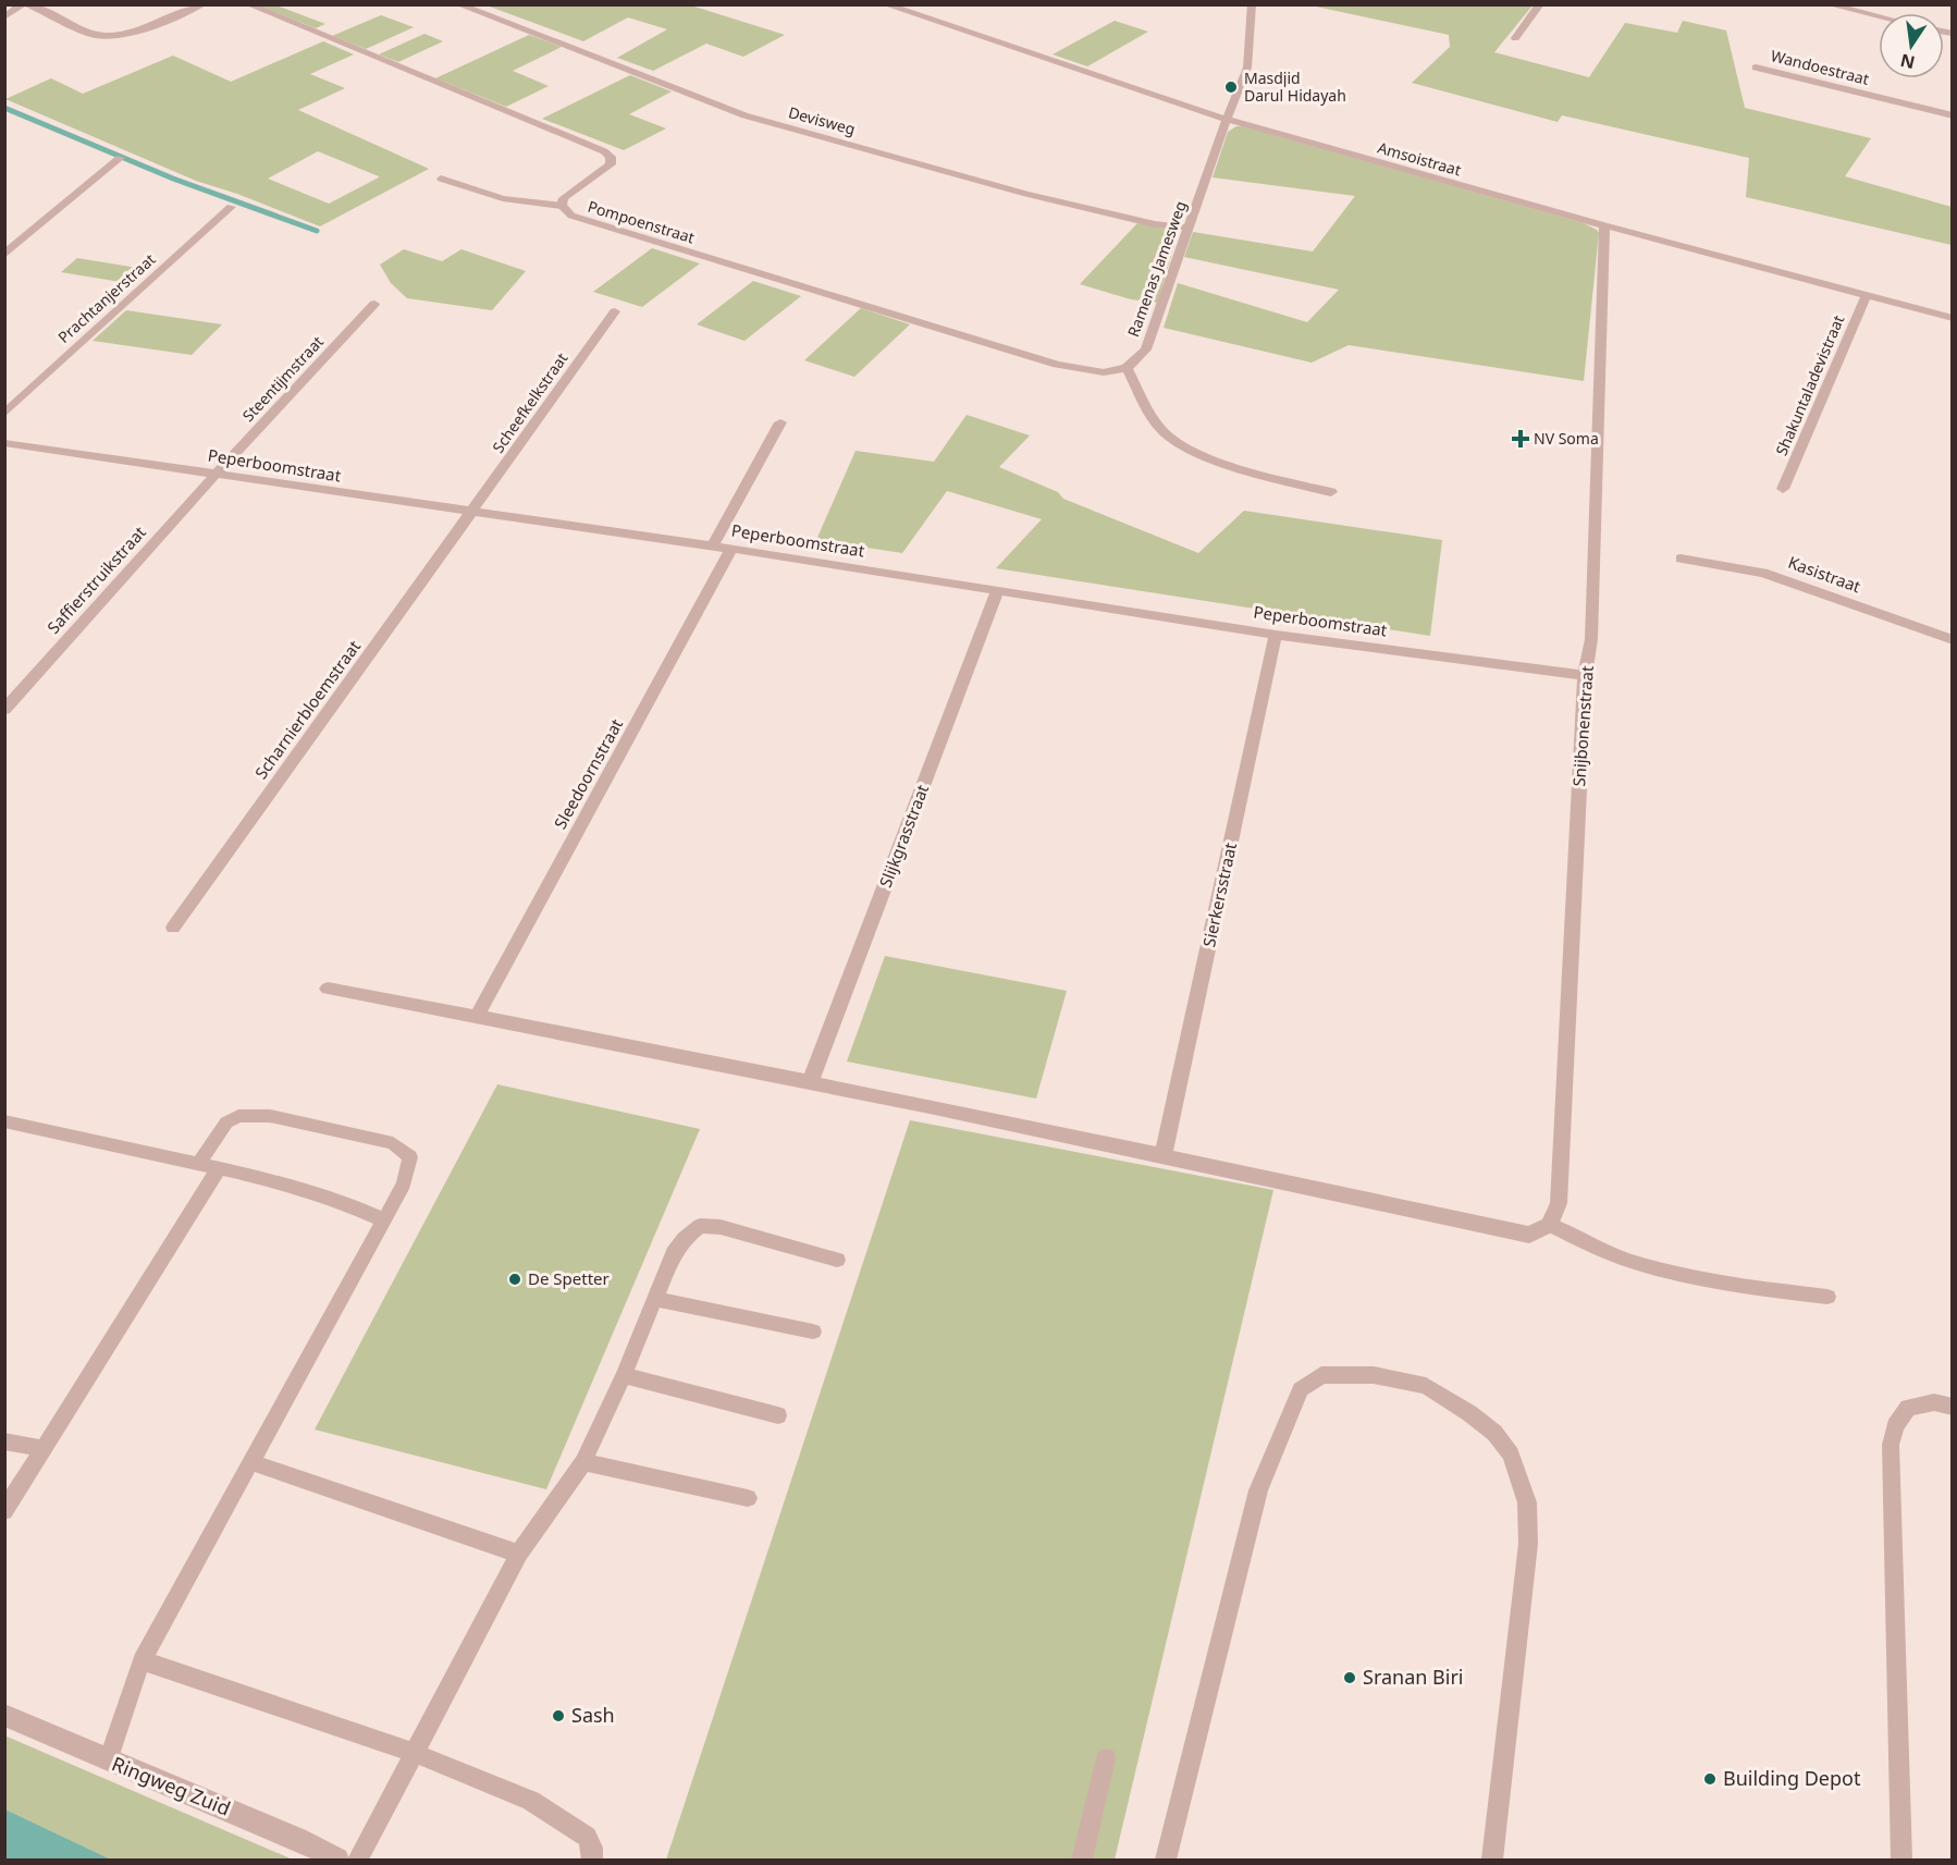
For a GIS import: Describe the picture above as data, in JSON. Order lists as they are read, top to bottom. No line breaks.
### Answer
{"streets":{"street":["Wandoestraat","Devisweg","Amsoistraat","Pompoenstraat","Ramenas Jamesweg","Prachtanjerstraat","Steentijmstraat","Shakuntaladevistraat","Scheefkelkstraat","Peperboomstraat","Kasistraat","Saffierstruikstraat","Scharnierbloemstraat","Snijbonenstraat","Sleedoornstraat","Slijkgrasstraat","Sierkersstraat","Ringweg Zuid"]},"crossings":[["Devisweg","Ramenas Jamesweg"],["Amsoistraat","Ramenas Jamesweg"],["Amsoistraat","Shakuntaladevistraat"],["Amsoistraat","Snijbonenstraat"],["Pompoenstraat","Ramenas Jamesweg"],["Steentijmstraat","Peperboomstraat"],["Steentijmstraat","Saffierstruikstraat"],["Scheefkelkstraat","Peperboomstraat"],["Scheefkelkstraat","Scharnierbloemstraat"],["Peperboomstraat","Saffierstruikstraat"],["Peperboomstraat","Scharnierbloemstraat"],["Peperboomstraat","Snijbonenstraat"],["Peperboomstraat","Sleedoornstraat"],["Peperboomstraat","Slijkgrasstraat"],["Peperboomstraat","Sierkersstraat"]],"places":{"other":["Masdjid Darul Hidayah","De Spetter","Sranan Biri","Sash","Building Depot"],"health":["NV Soma"]},"north":"bottom"}
